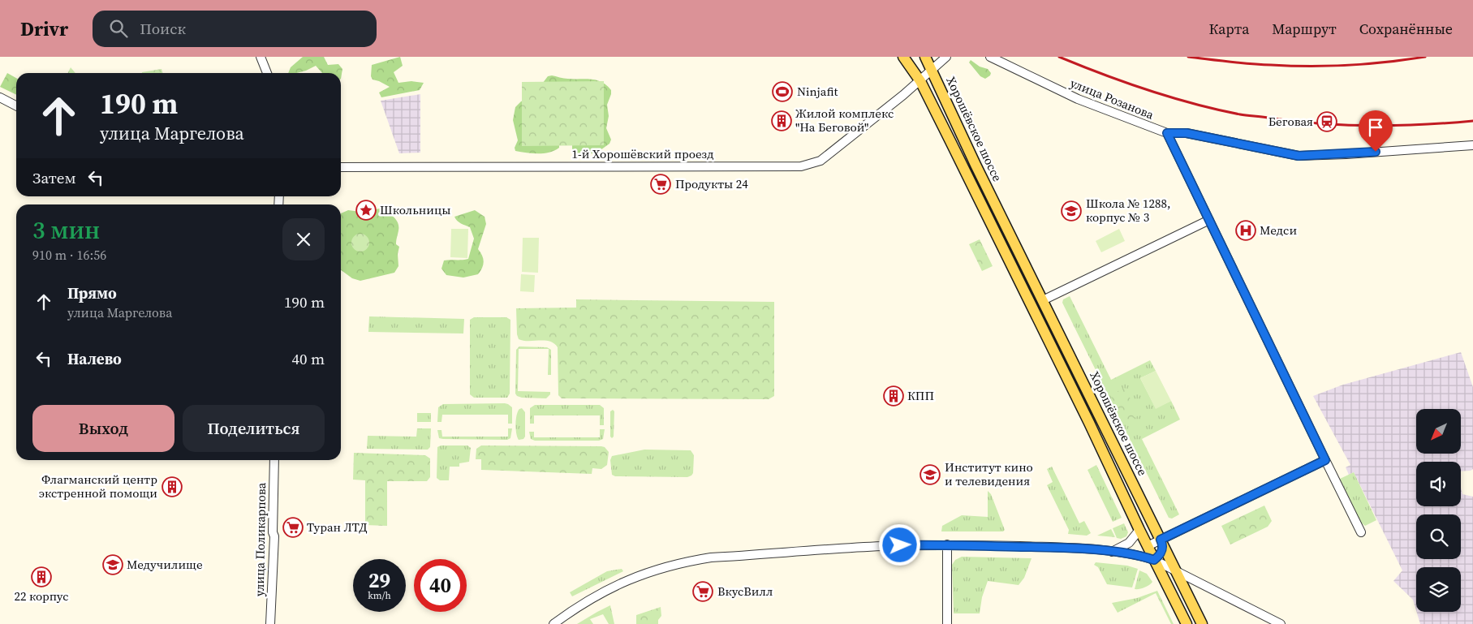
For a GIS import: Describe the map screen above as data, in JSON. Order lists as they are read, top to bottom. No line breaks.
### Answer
{"streets":{"main road":["Хорошёвское шоссе"],"street":["улица Розанова","1-й Хорошёвский проезд","улица Поликарпова"]},"crossings":[["Хорошёвское шоссе","1-й Хорошёвский проезд"]],"places":{"sports":["Ninjafit"],"building":["Жилой комплекс \"На Беговой\"","КПП","Флагманский центр экстренной помощи","22 корпус"],"station":["Беговая"],"supermarket":["Продукты 24","Туран ЛТД","ВкусВилл"],"place":["Школьницы"],"school or university":["Школа № 1288, корпус № 3","Институт кино и телевидения","Медучилище"],"hospital":["Медси"]},"north":"bottom left","page":{"header":"Drivr","search":"Поиск","nav":["Карта","Маршрут","Сохранённые"],"turn":["190 m","улица Маргелова"],"then":"Затем","heading":["3 мин","910 m · 16:56"],"list":[{"name":"Прямо","note":"улица Маргелова","value":"190 m"},{"name":"Налево","value":"40 m"}],"buttons":["Выход","Поделиться"],"speed":"29 km/h","limit":"40"}}
